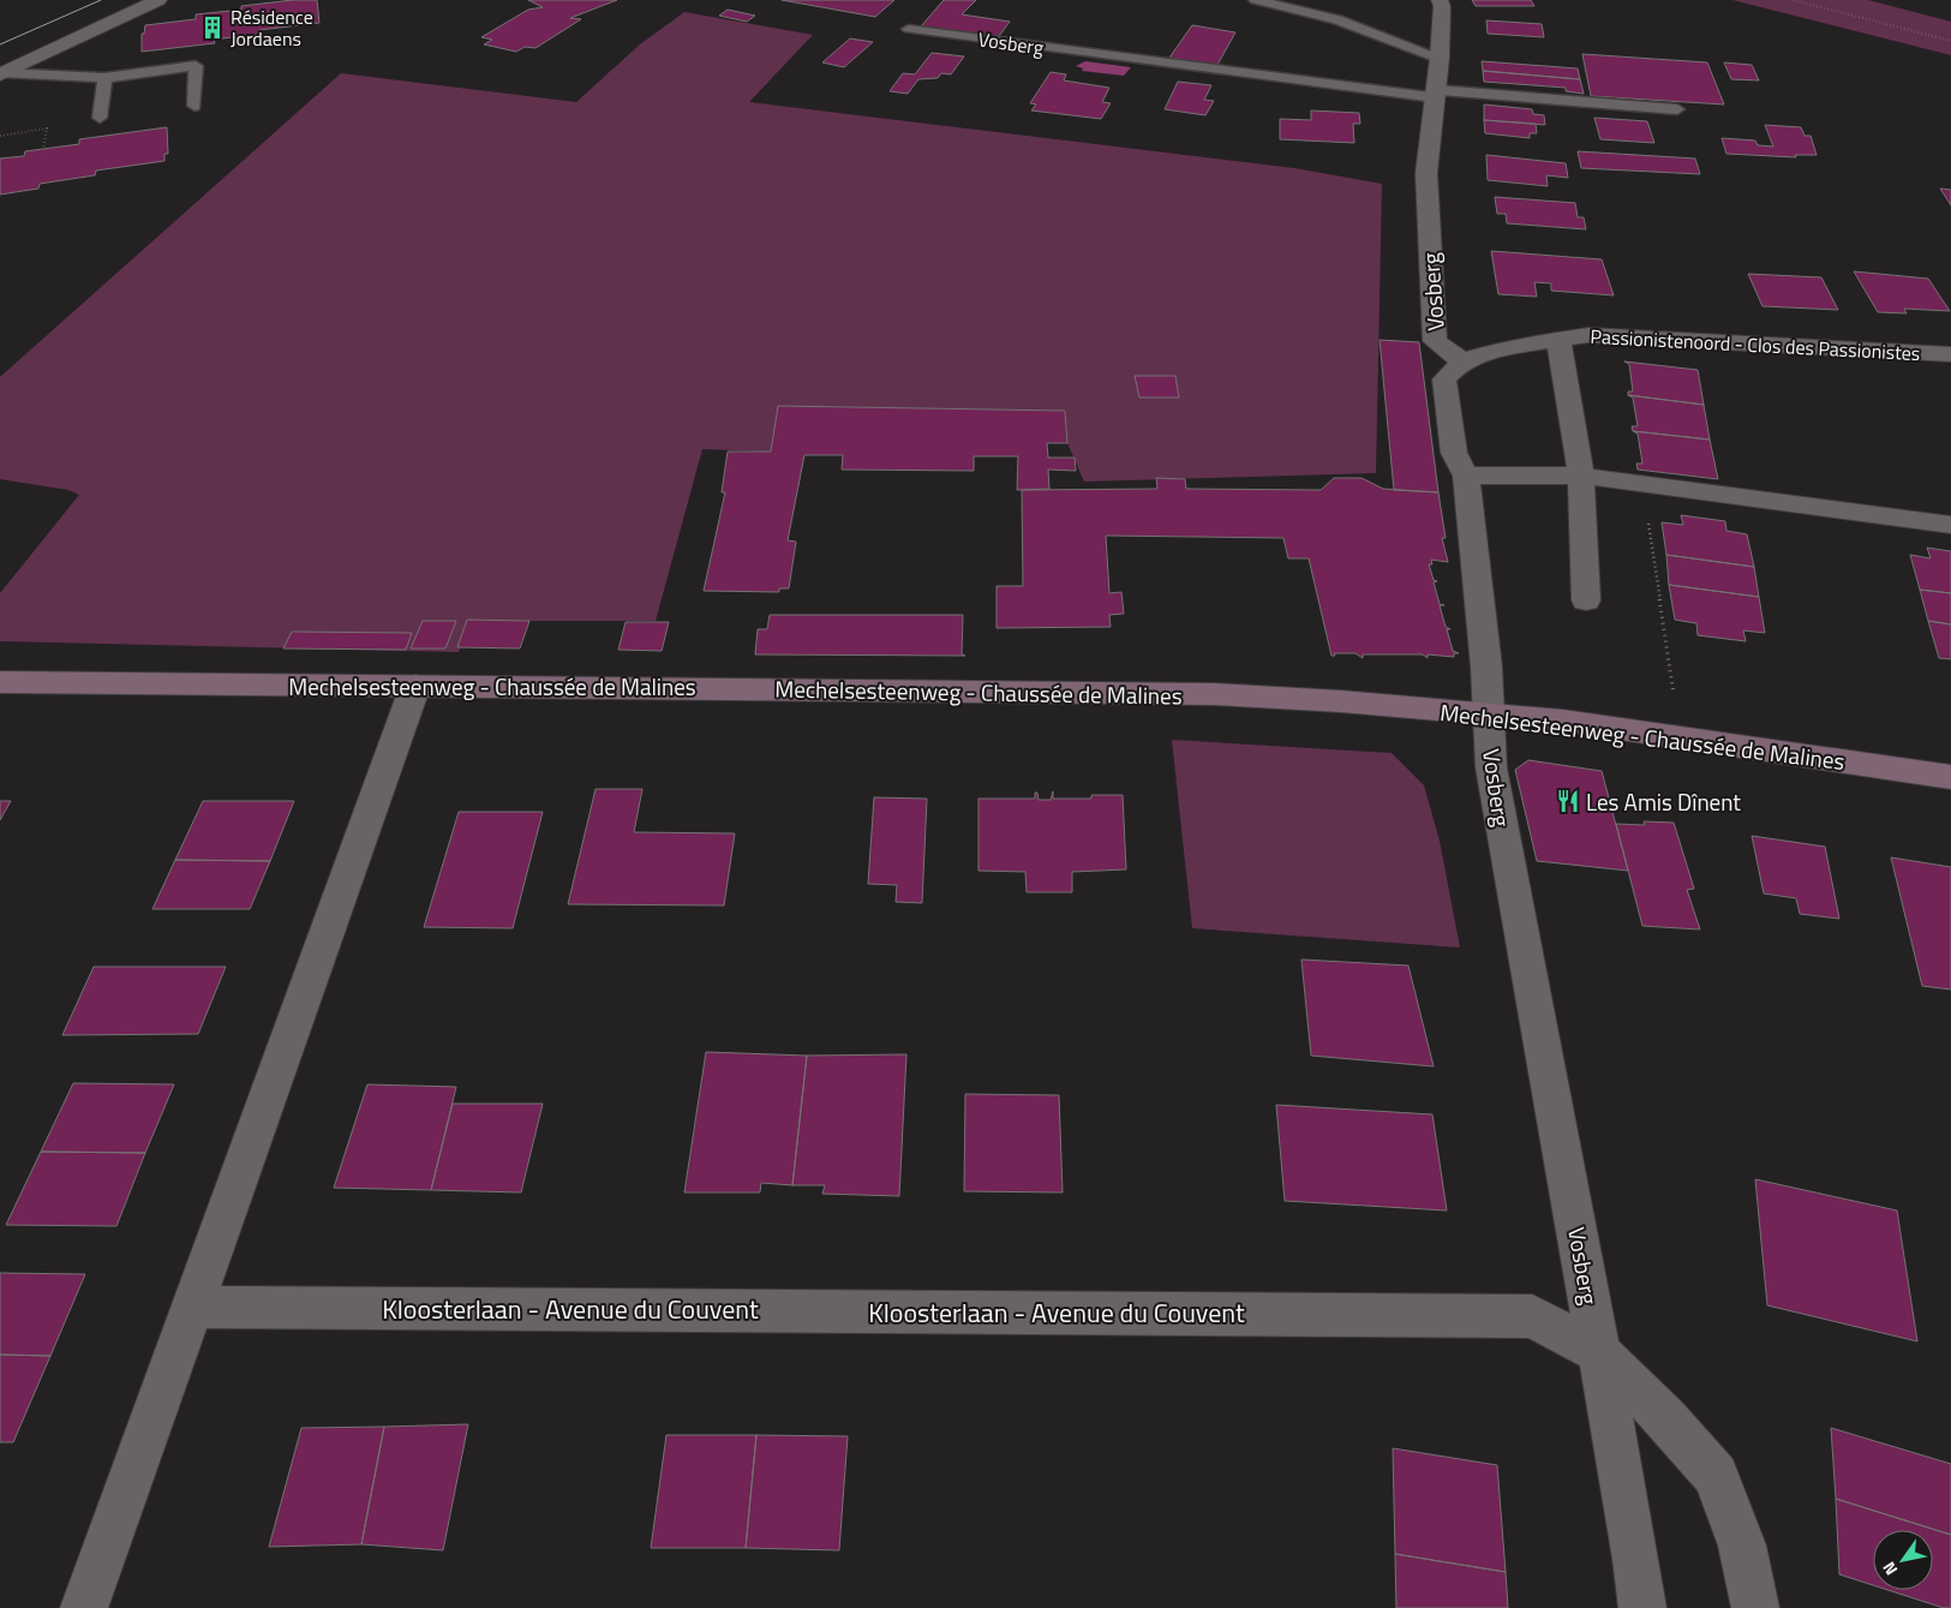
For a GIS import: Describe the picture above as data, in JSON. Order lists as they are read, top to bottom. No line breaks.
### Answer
{"streets":{"main road":["Mechelsesteenweg - Chaussée de Malines"],"street":["Vosberg","Passionistenoord - Clos des Passionistes","Kloosterlaan - Avenue du Couvent"]},"crossings":[["Vosberg","Passionistenoord - Clos des Passionistes"],["Vosberg","Mechelsesteenweg - Chaussée de Malines"],["Vosberg","Kloosterlaan - Avenue du Couvent"]],"places":{"building":["Résidence Jordaens"],"restaurant":["Les Amis Dînent"]},"north":"bottom left"}
